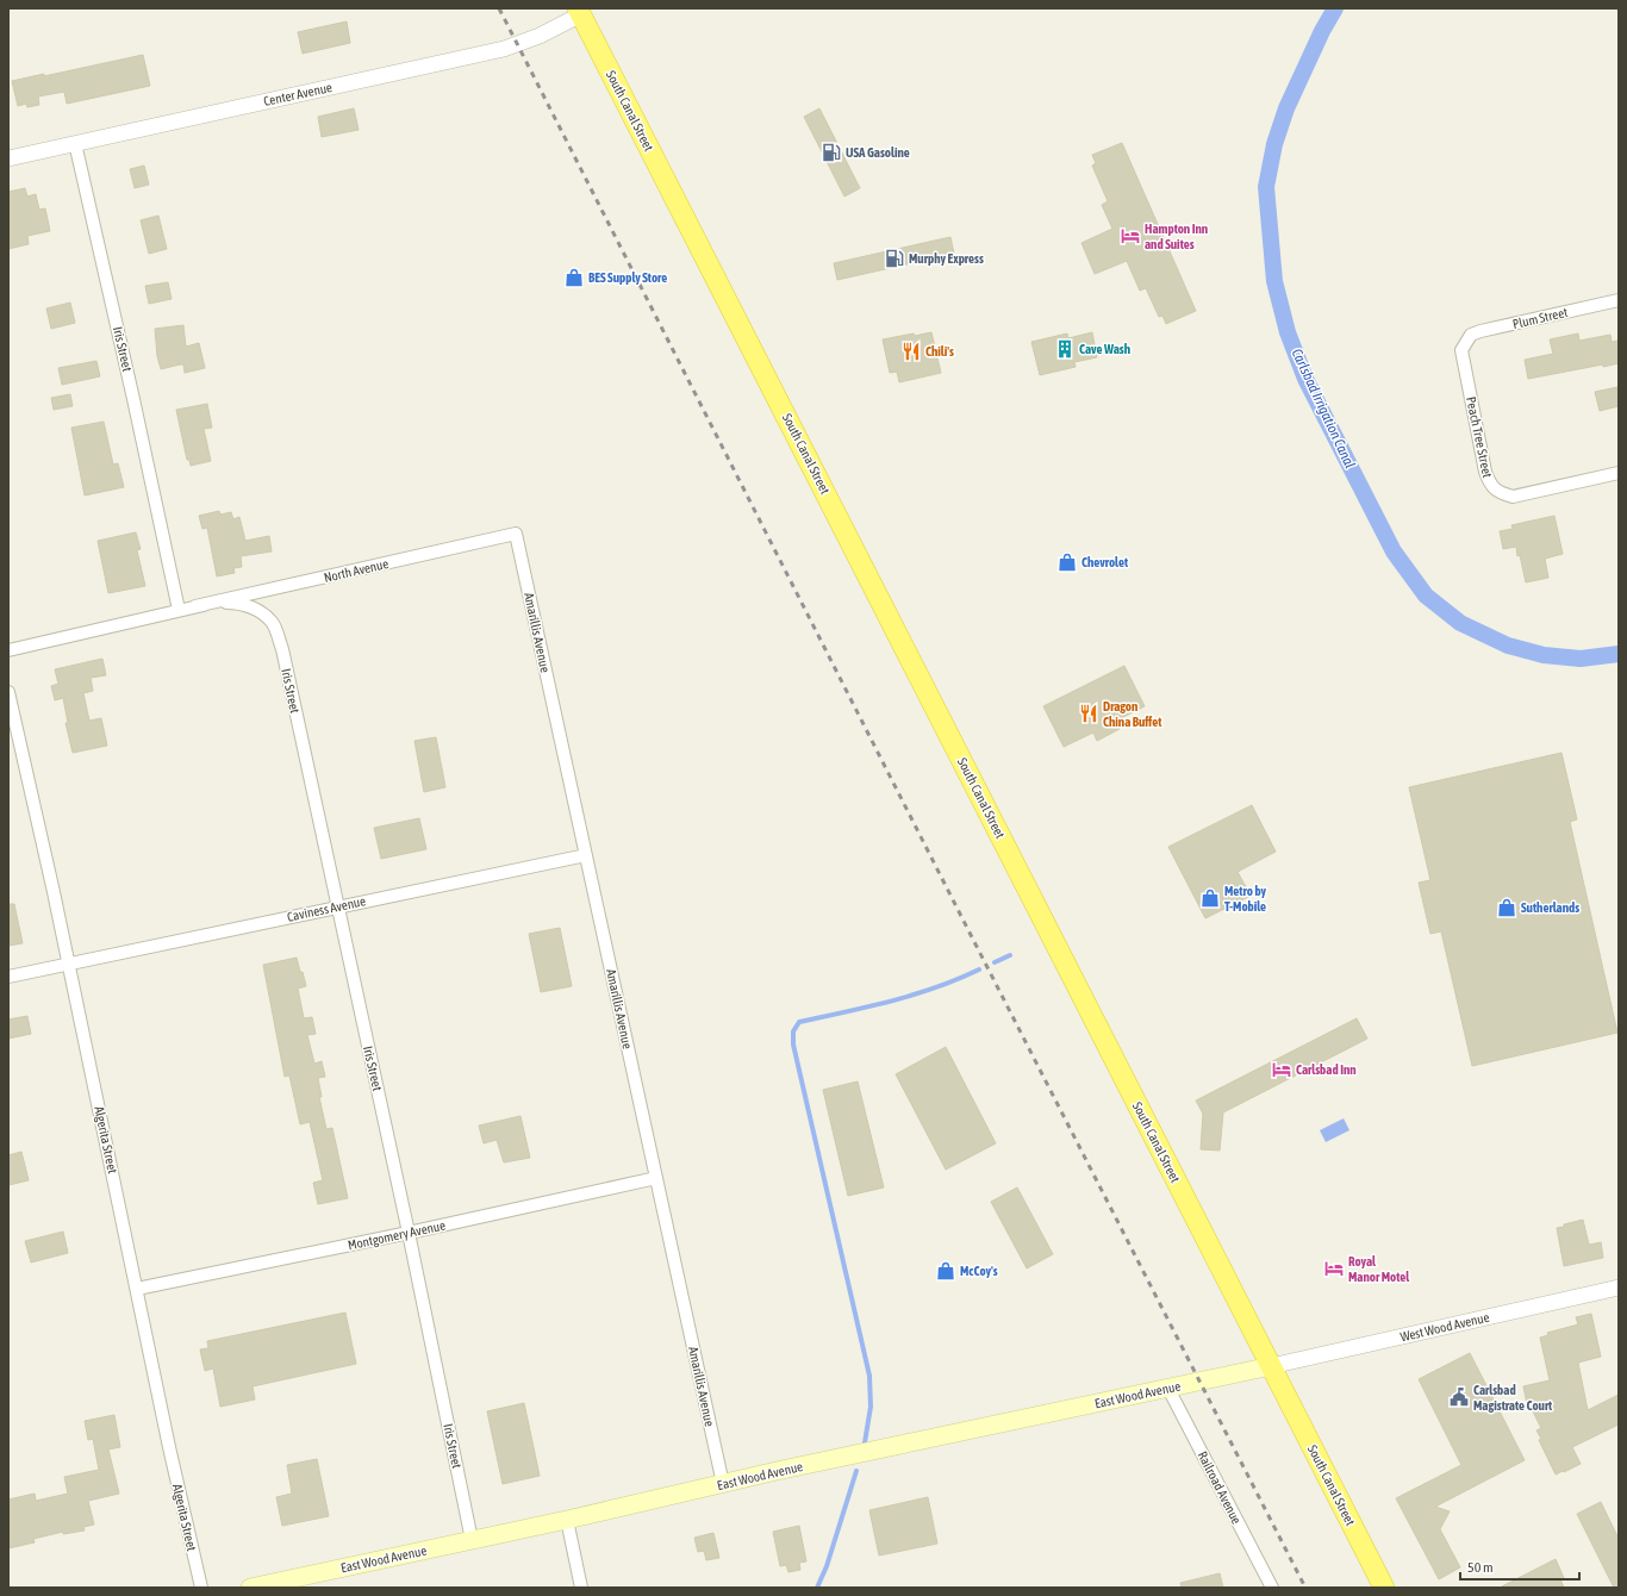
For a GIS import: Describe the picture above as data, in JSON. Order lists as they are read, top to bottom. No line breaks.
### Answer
{"streets":{"highway":["South Canal Street"],"main road":["East Wood Avenue"],"street":["Center Avenue","Plum Street","Iris Street","Peach Tree Street","North Avenue","Amarillis Avenue","Caviness Avenue","Algerita Street","Montgomery Avenue","West Wood Avenue","Railroad Avenue"]},"crossings":[["Center Avenue","South Canal Street"],["Center Avenue","Iris Street"],["South Canal Street","West Wood Avenue"],["South Canal Street","East Wood Avenue"],["Plum Street","Peach Tree Street"],["Iris Street","North Avenue"],["Iris Street","Caviness Avenue"],["Iris Street","Montgomery Avenue"],["Iris Street","East Wood Avenue"],["North Avenue","Amarillis Avenue"],["Amarillis Avenue","Caviness Avenue"],["Amarillis Avenue","Montgomery Avenue"],["Amarillis Avenue","East Wood Avenue"],["Caviness Avenue","Algerita Street"],["Algerita Street","Montgomery Avenue"],["West Wood Avenue","East Wood Avenue"],["East Wood Avenue","Railroad Avenue"]],"water":["Carlsbad Irrigation Canal"],"places":{"fuel station":["USA Gasoline","Murphy Express"],"hotel":["Hampton Inn and Suites","Carlsbad Inn","Royal Manor Motel"],"shop":["BES Supply Store","Chevrolet","Metro by T-Mobile","Sutherlands","McCoy's"],"building":["Cave Wash"],"restaurant":["Chili's","Dragon China Buffet"],"public building":["Carlsbad Magistrate Court"]},"scale_bar":"50 m"}
